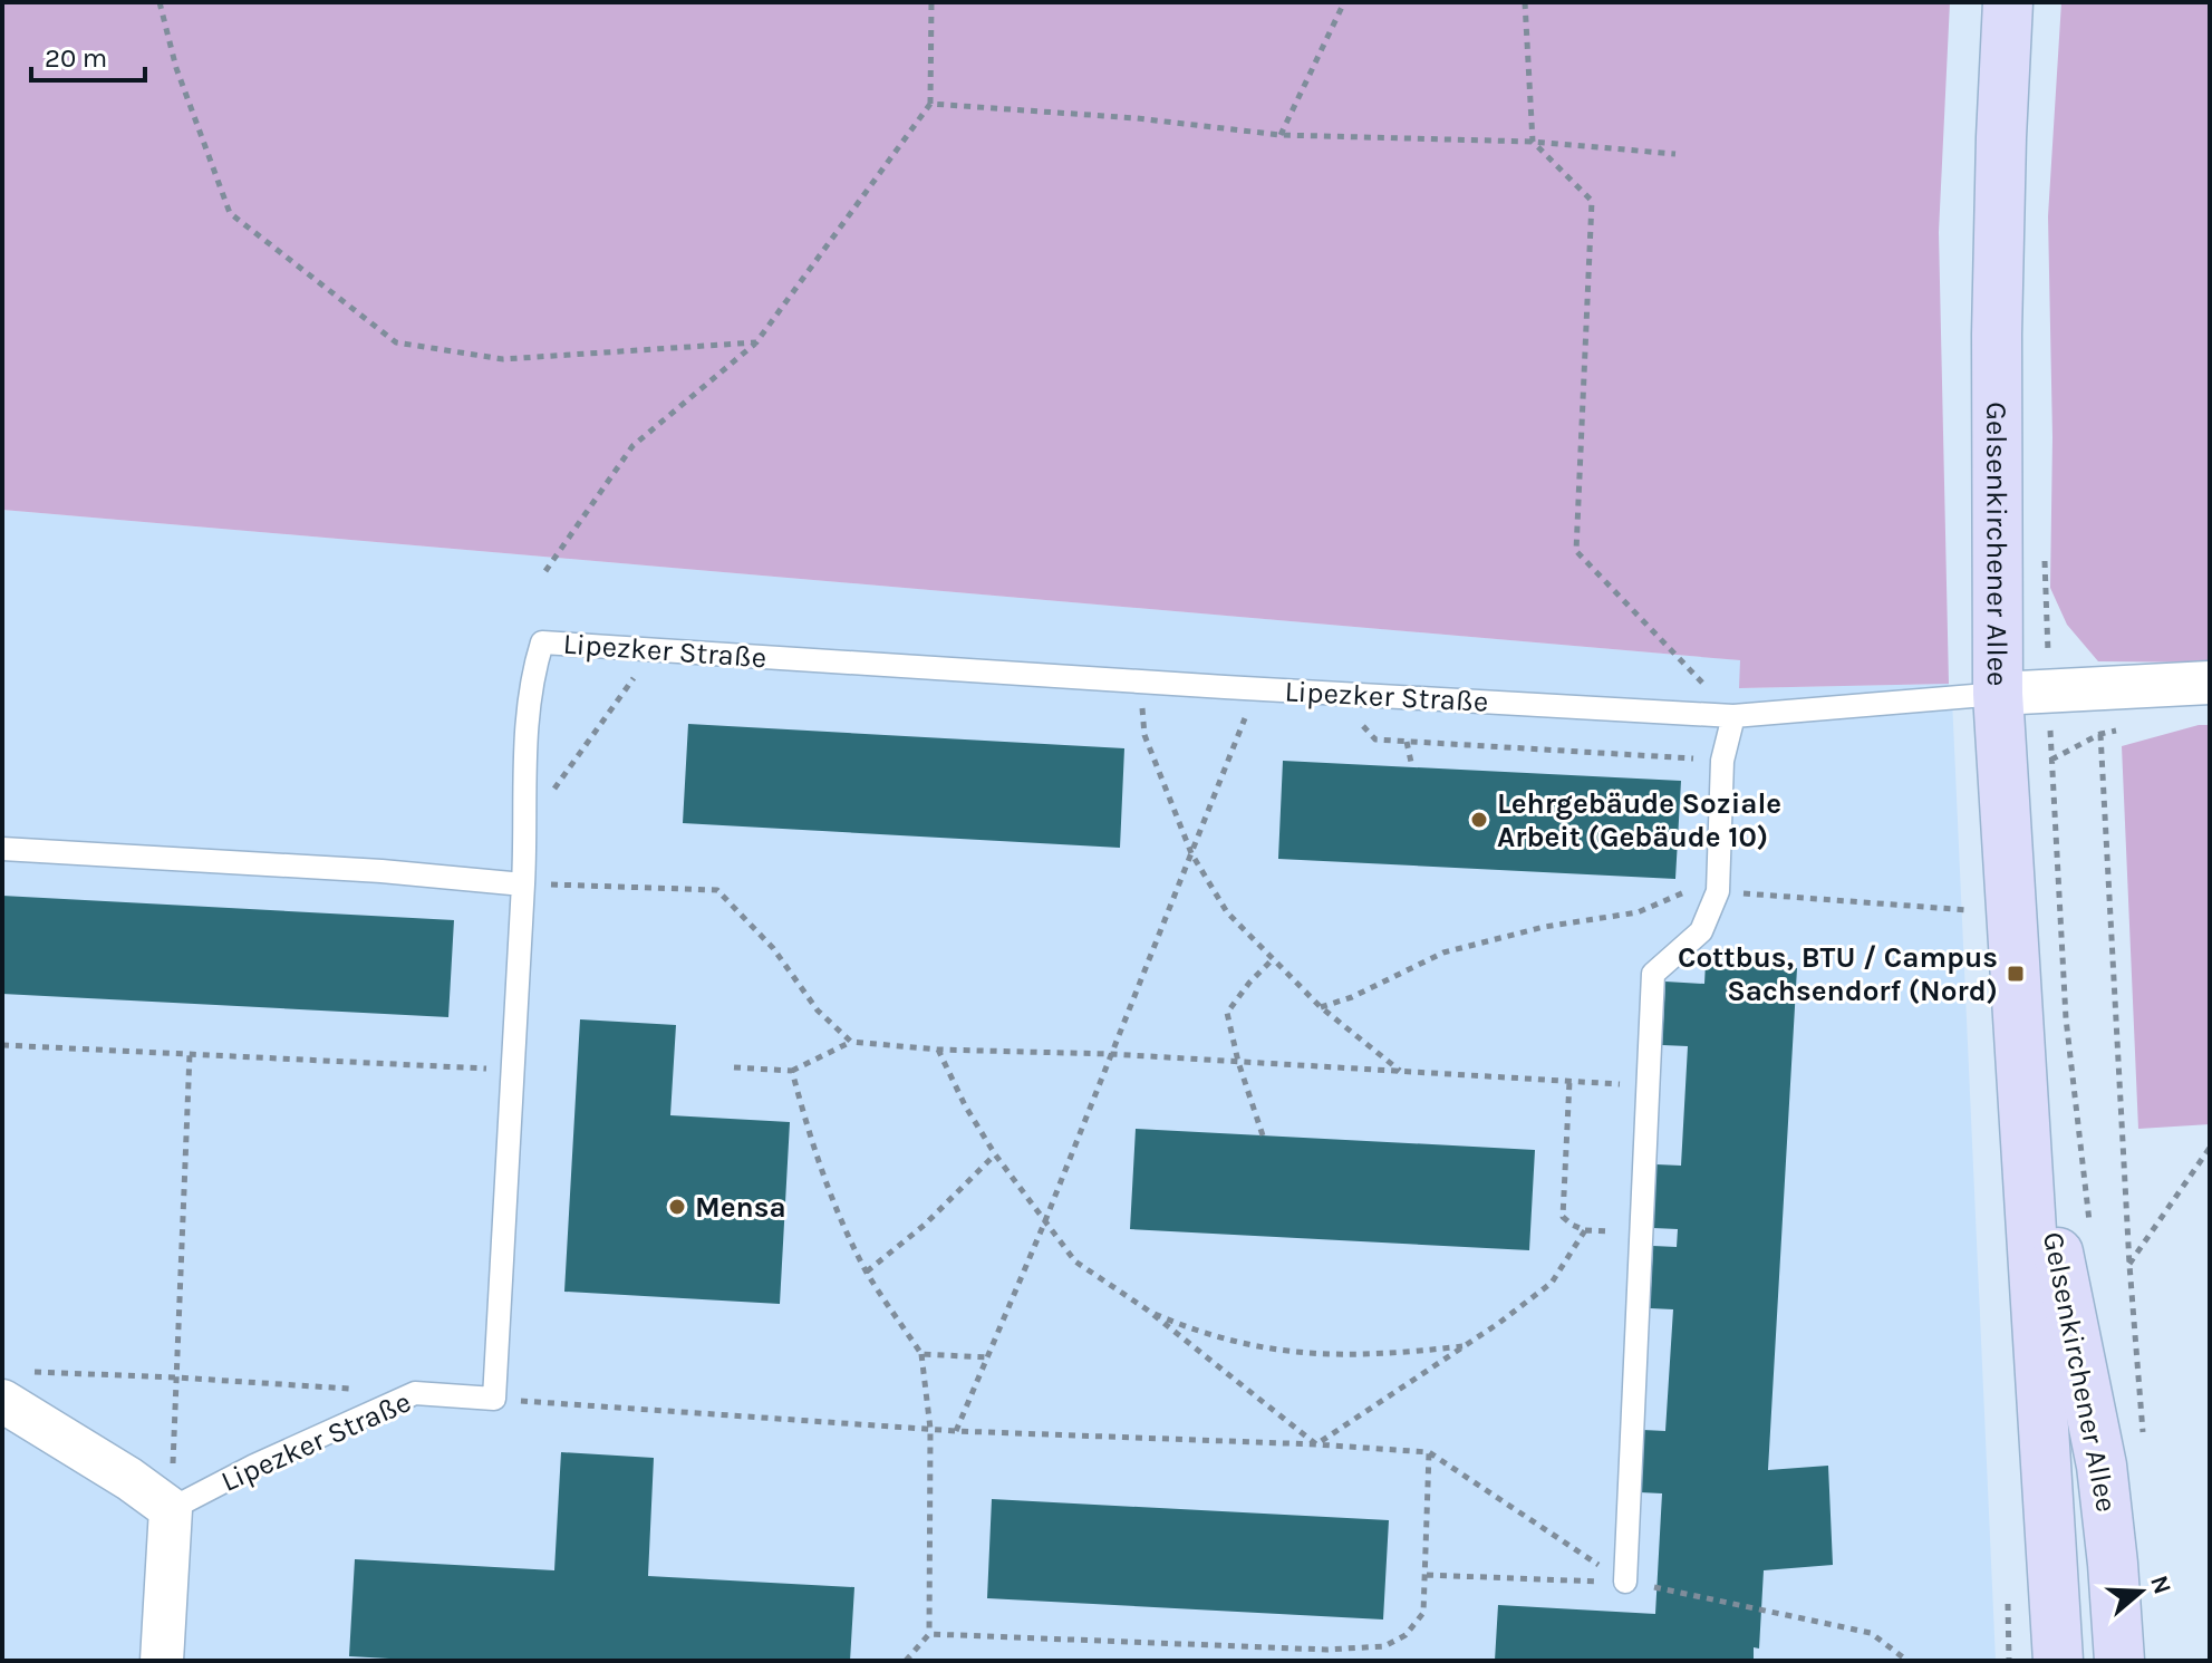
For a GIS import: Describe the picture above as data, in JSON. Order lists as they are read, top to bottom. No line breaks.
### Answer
{"streets":{"main road":["Gelsenkirchener Allee"],"lane":["Lipezker Straße"]},"places":{"other":["Lehrgebäude Soziale Arbeit (Gebäude 10)","Mensa"],"transit":["Cottbus, BTU / Campus Sachsendorf (Nord)"]},"scale_bar":"20 m","north":"right"}
